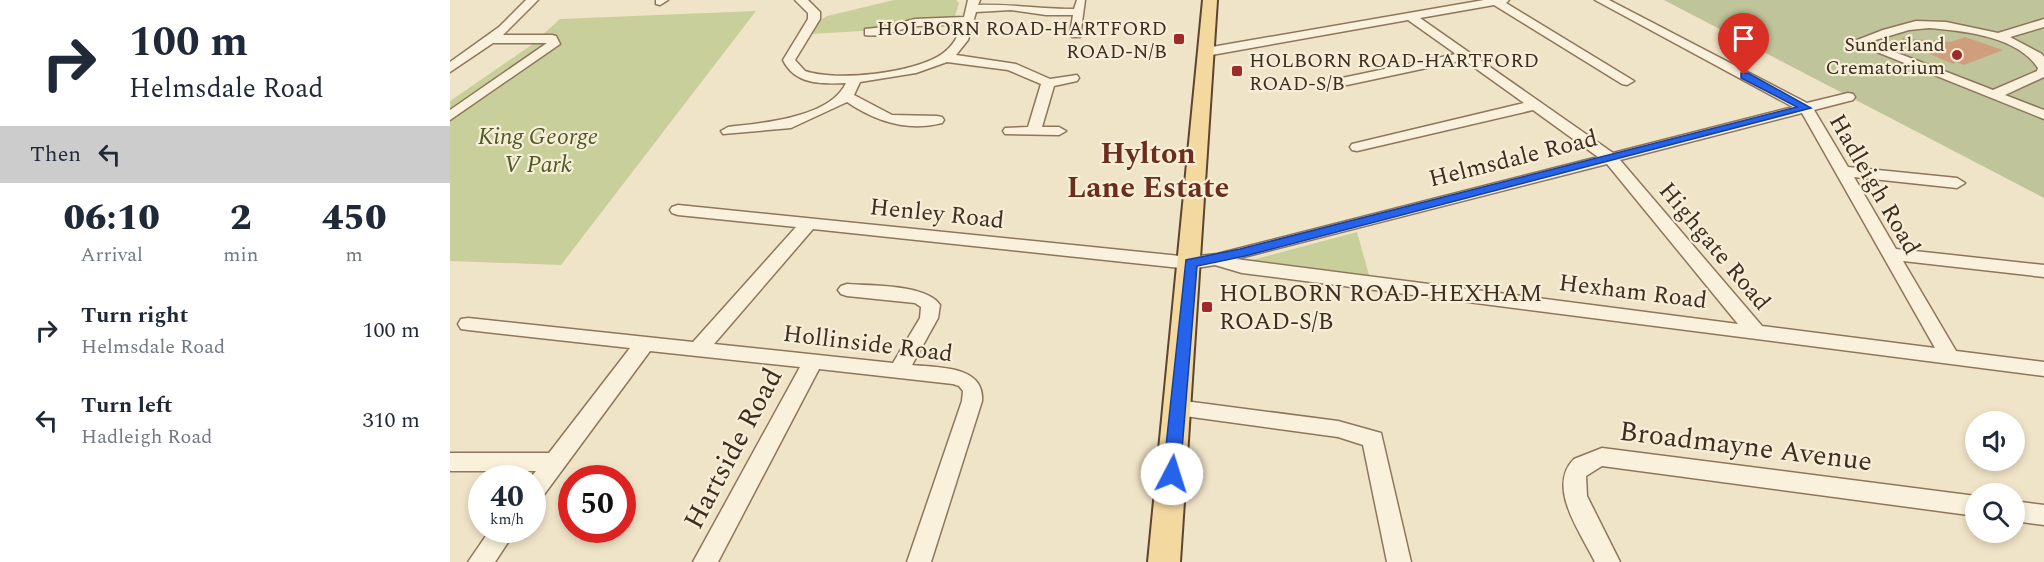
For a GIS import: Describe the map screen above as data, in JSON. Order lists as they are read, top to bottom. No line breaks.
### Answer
{"streets":{"street":["Helmsdale Road","Hadleigh Road","Henley Road","Highgate Road","Hexham Road","Hollinside Road","Broadmayne Avenue","Hartside Road"]},"crossings":[["Helmsdale Road","Hadleigh Road"],["Helmsdale Road","Henley Road"],["Helmsdale Road","Highgate Road"],["Helmsdale Road","Hexham Road"],["Hadleigh Road","Hexham Road"],["Highgate Road","Hexham Road"],["Hollinside Road","Hartside Road"]],"districts":["Hylton Lane Estate"],"parks":["King George V Park"],"places":{"transit":["HOLBORN ROAD-HARTFORD ROAD-N/B","HOLBORN ROAD-HARTFORD ROAD-S/B","HOLBORN ROAD-HEXHAM ROAD-S/B"],"other":["Sunderland Crematorium"]},"page":{"turn":["100 m","Helmsdale Road"],"then":"Then","eta":["06:10","Arrival","2","min","450","m"],"list":[{"name":"Turn right","note":"Helmsdale Road","value":"100 m"},{"name":"Turn left","note":"Hadleigh Road","value":"310 m"}],"speed":"40 km/h","limit":"50"}}
